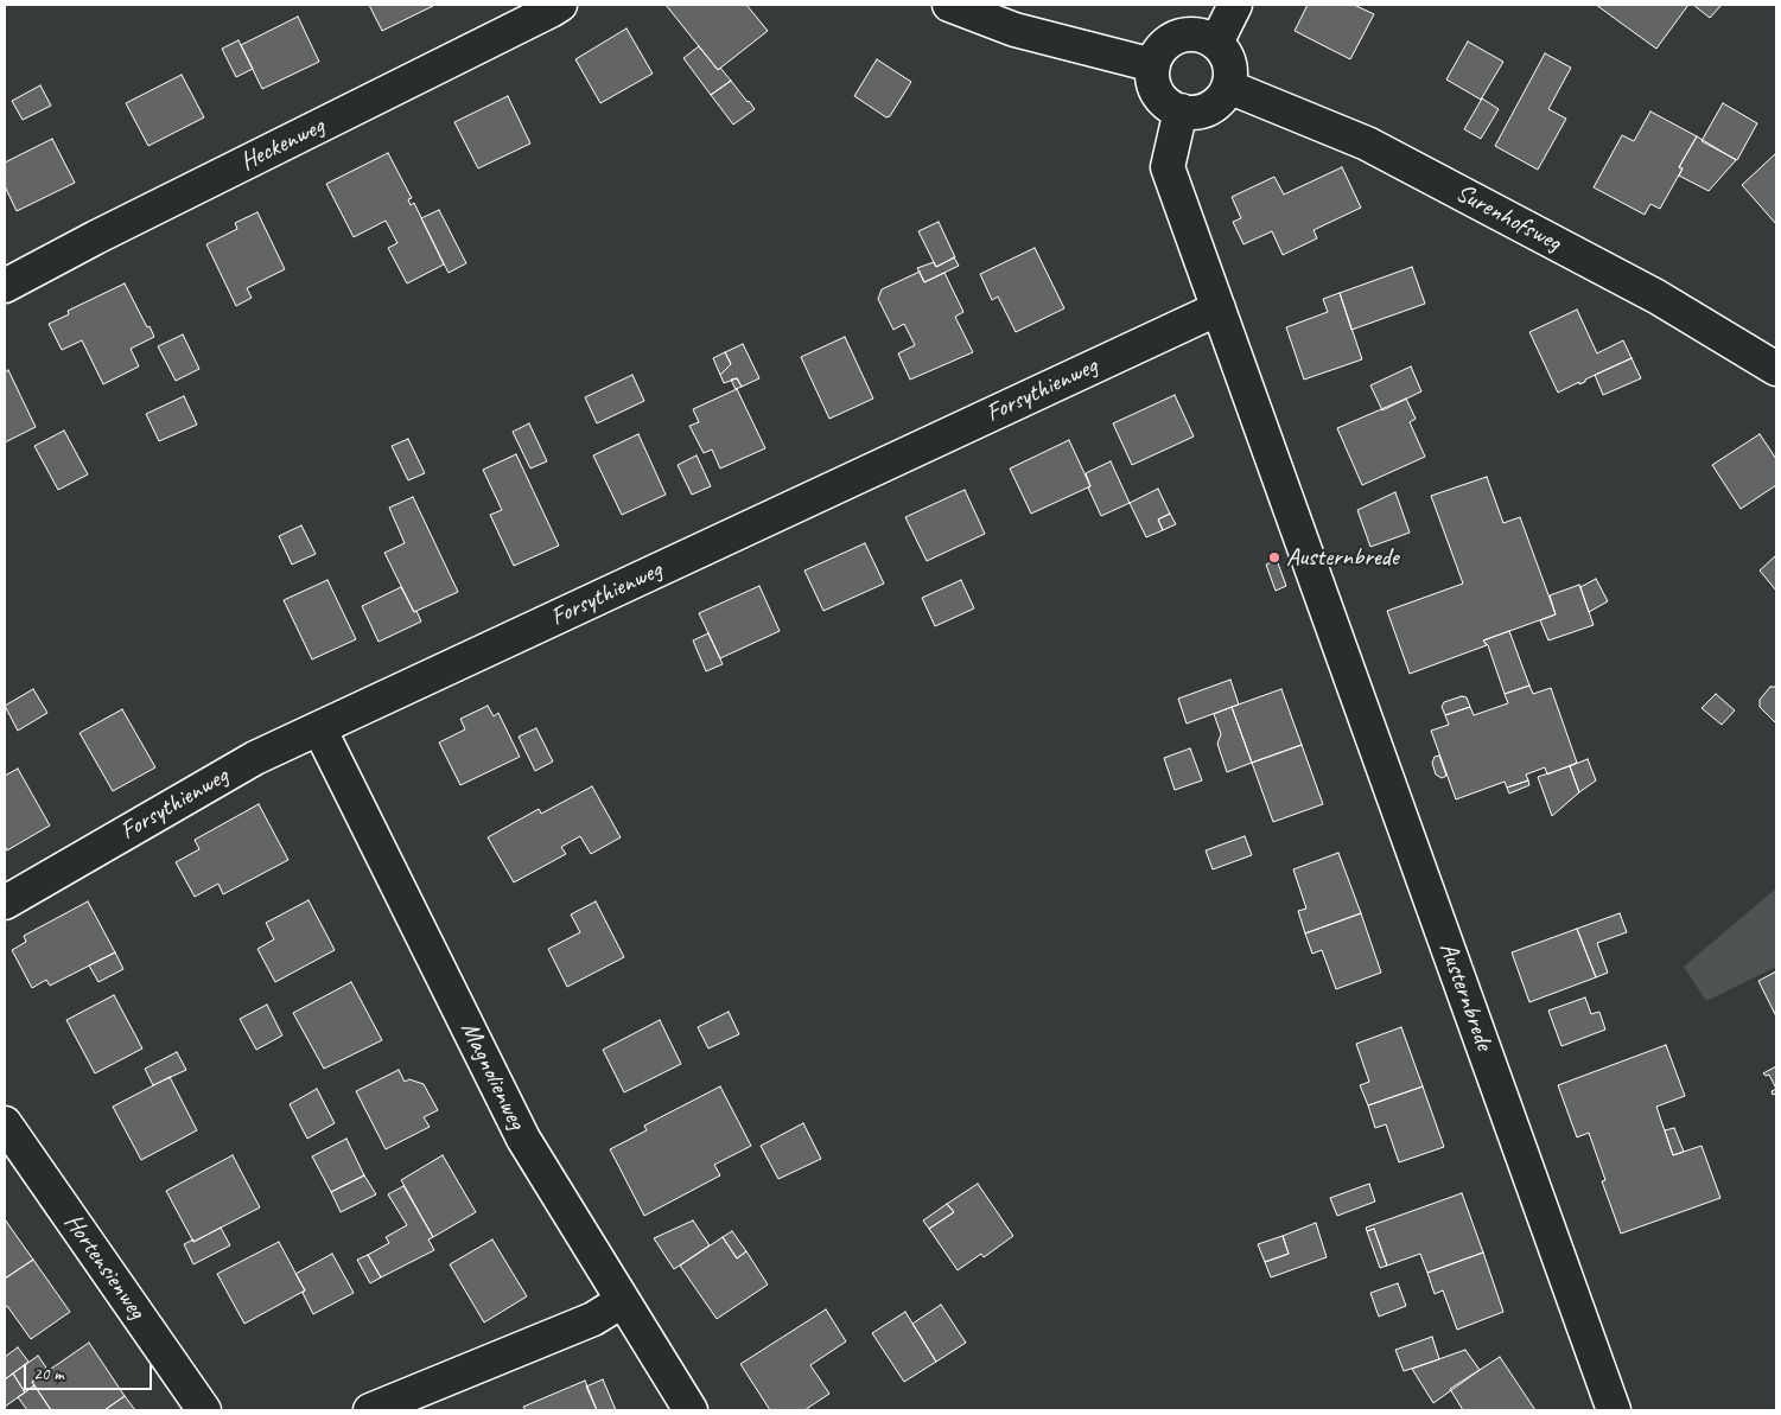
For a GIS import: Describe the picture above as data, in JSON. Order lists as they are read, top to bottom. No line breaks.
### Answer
{"streets":{"street":["Heckenweg","Surenhofsweg","Forsythienweg","Austernbrede","Magnolienweg","Hortensienweg"]},"crossings":[["Surenhofsweg","Austernbrede"],["Forsythienweg","Austernbrede"],["Forsythienweg","Magnolienweg"]],"places":["Austernbrede"],"scale_bar":"20 m"}
